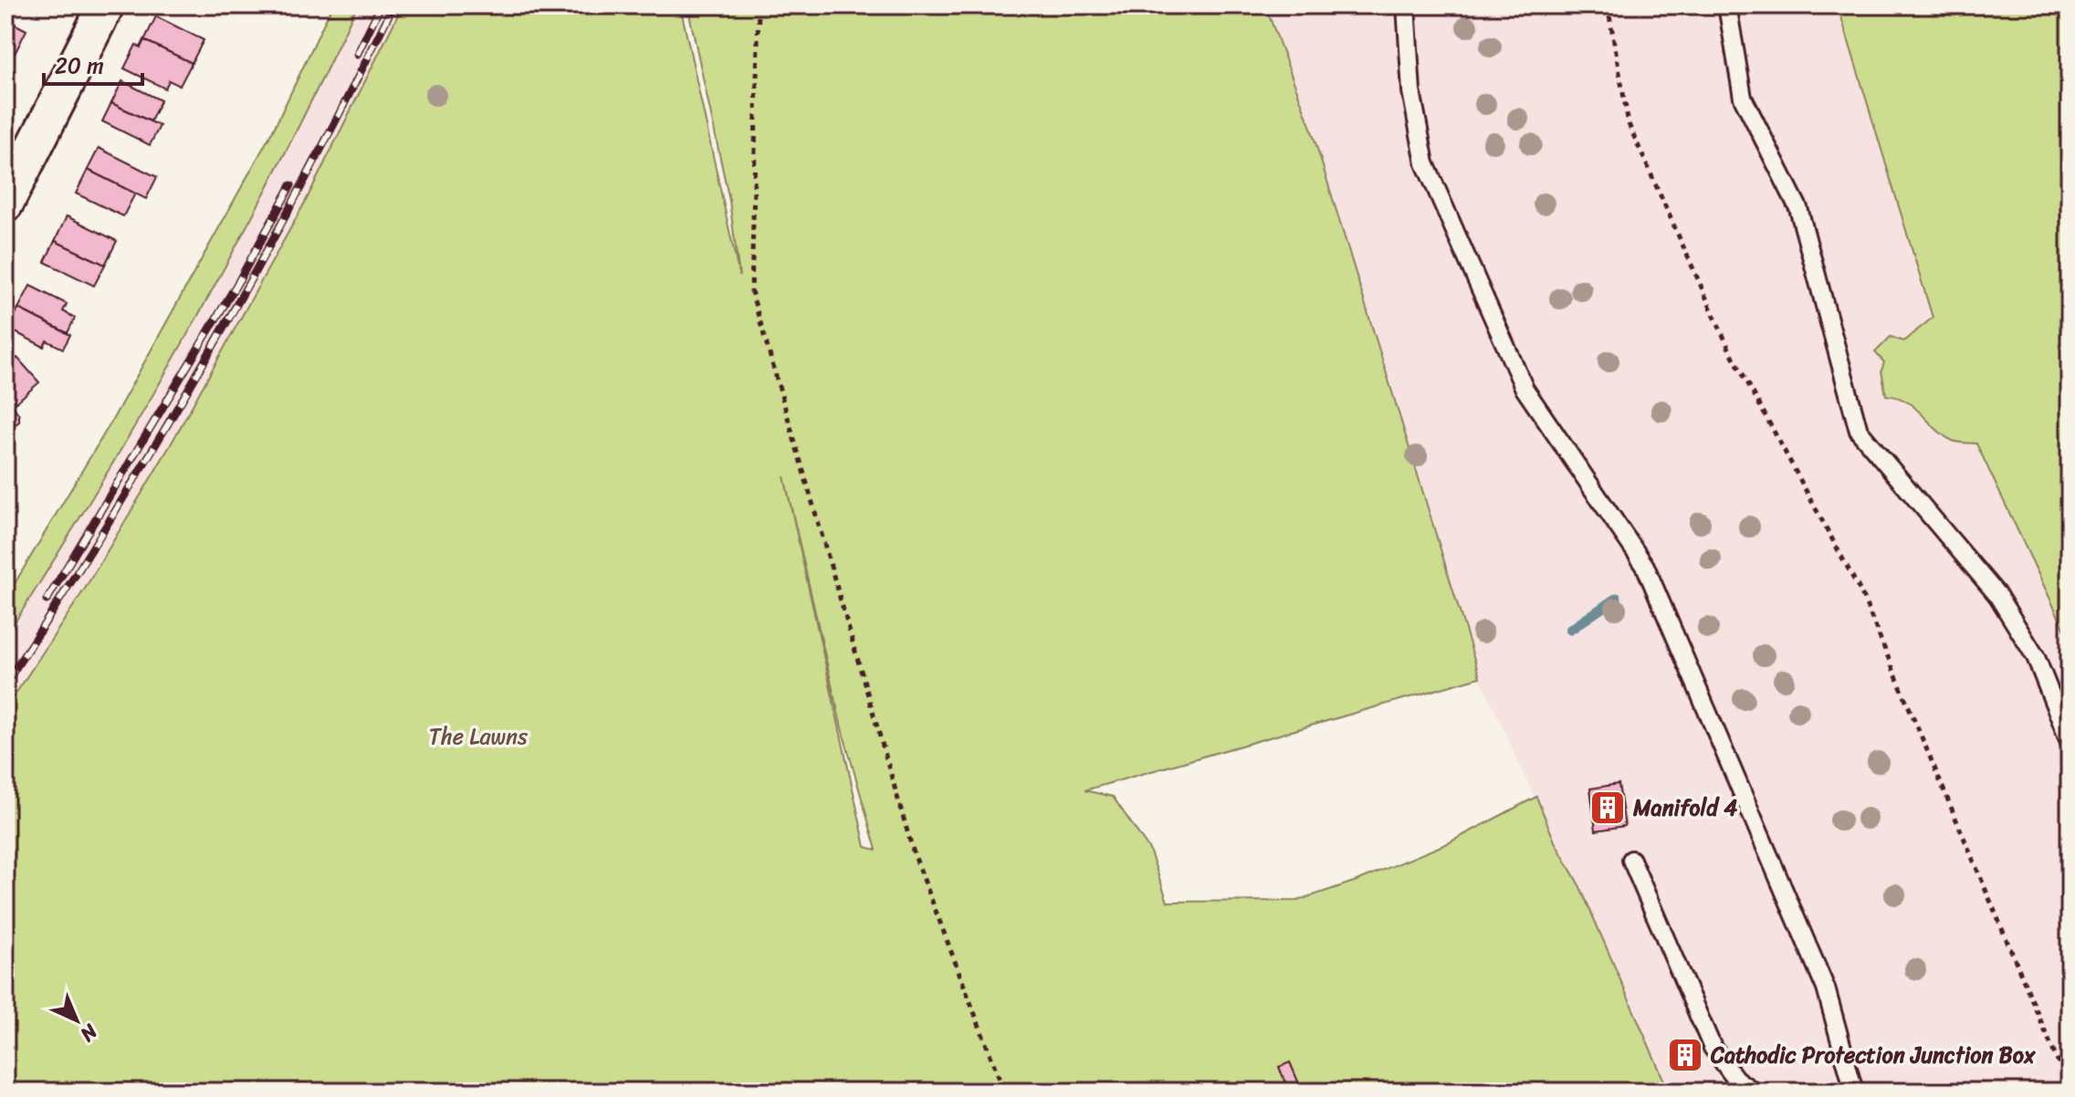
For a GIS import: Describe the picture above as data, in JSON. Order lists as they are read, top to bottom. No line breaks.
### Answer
{"parks":["The Lawns"],"places":{"building":["Manifold 4","Cathodic Protection Junction Box"]},"scale_bar":"20 m","north":"bottom right"}
